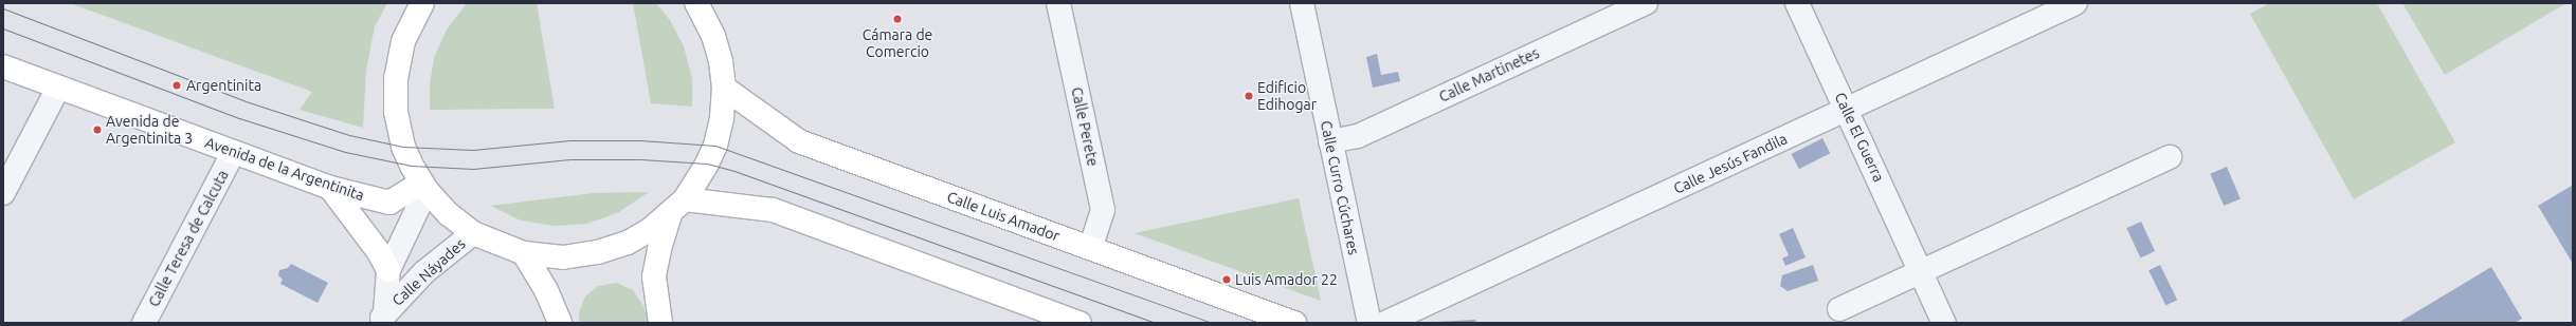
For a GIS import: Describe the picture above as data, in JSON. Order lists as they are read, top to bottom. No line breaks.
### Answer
{"streets":{"main road":["Avenida de la Argentinita","Calle Luis Amador"],"street":["Calle Martinetes","Calle Perete","Calle El Guerra","Calle Jesús Fandila","Calle Curro Cúchares","Calle Teresa de Calcuta","Calle Náyades"]},"crossings":[["Calle Martinetes","Calle Curro Cúchares"],["Calle Perete","Calle Luis Amador"],["Calle El Guerra","Calle Jesús Fandila"],["Avenida de la Argentinita","Calle Teresa de Calcuta"],["Avenida de la Argentinita","Calle Náyades"]],"places":["Cámara de Comercio","Argentinita","Edificio Edihogar","Avenida de Argentinita 3","Luis Amador 22"]}
